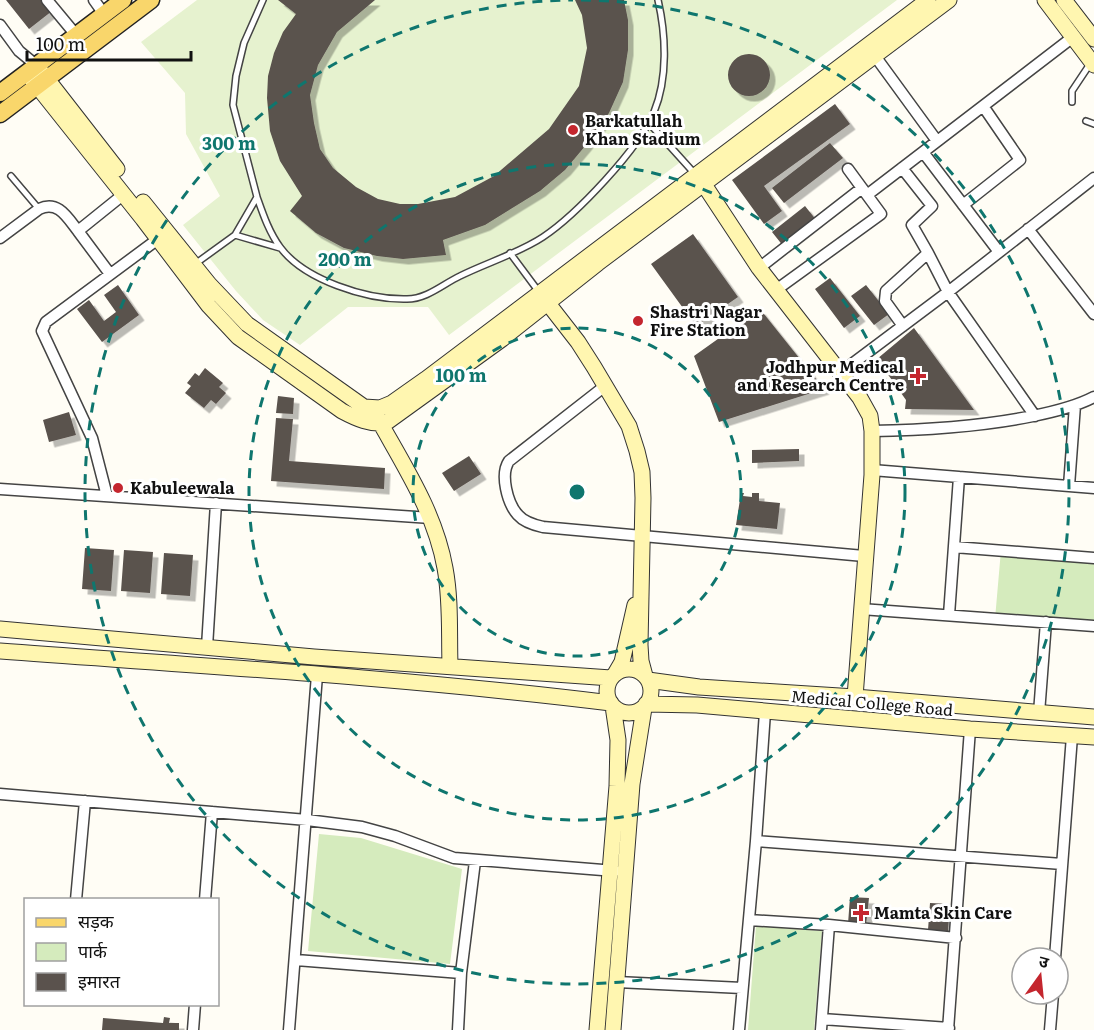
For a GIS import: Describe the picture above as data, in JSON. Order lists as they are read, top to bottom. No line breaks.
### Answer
{"streets":{"street":["Medical College Road"]},"places":{"other":["Barkatullah Khan Stadium","Shastri Nagar Fire Station","Kabuleewala"],"health":["Jodhpur Medical and Research Centre","Mamta Skin Care"]},"legend":["सड़क","पार्क","इमारत"],"scale_bar":"100 m","north":"top","rings":["300 m","200 m","100 m"]}
